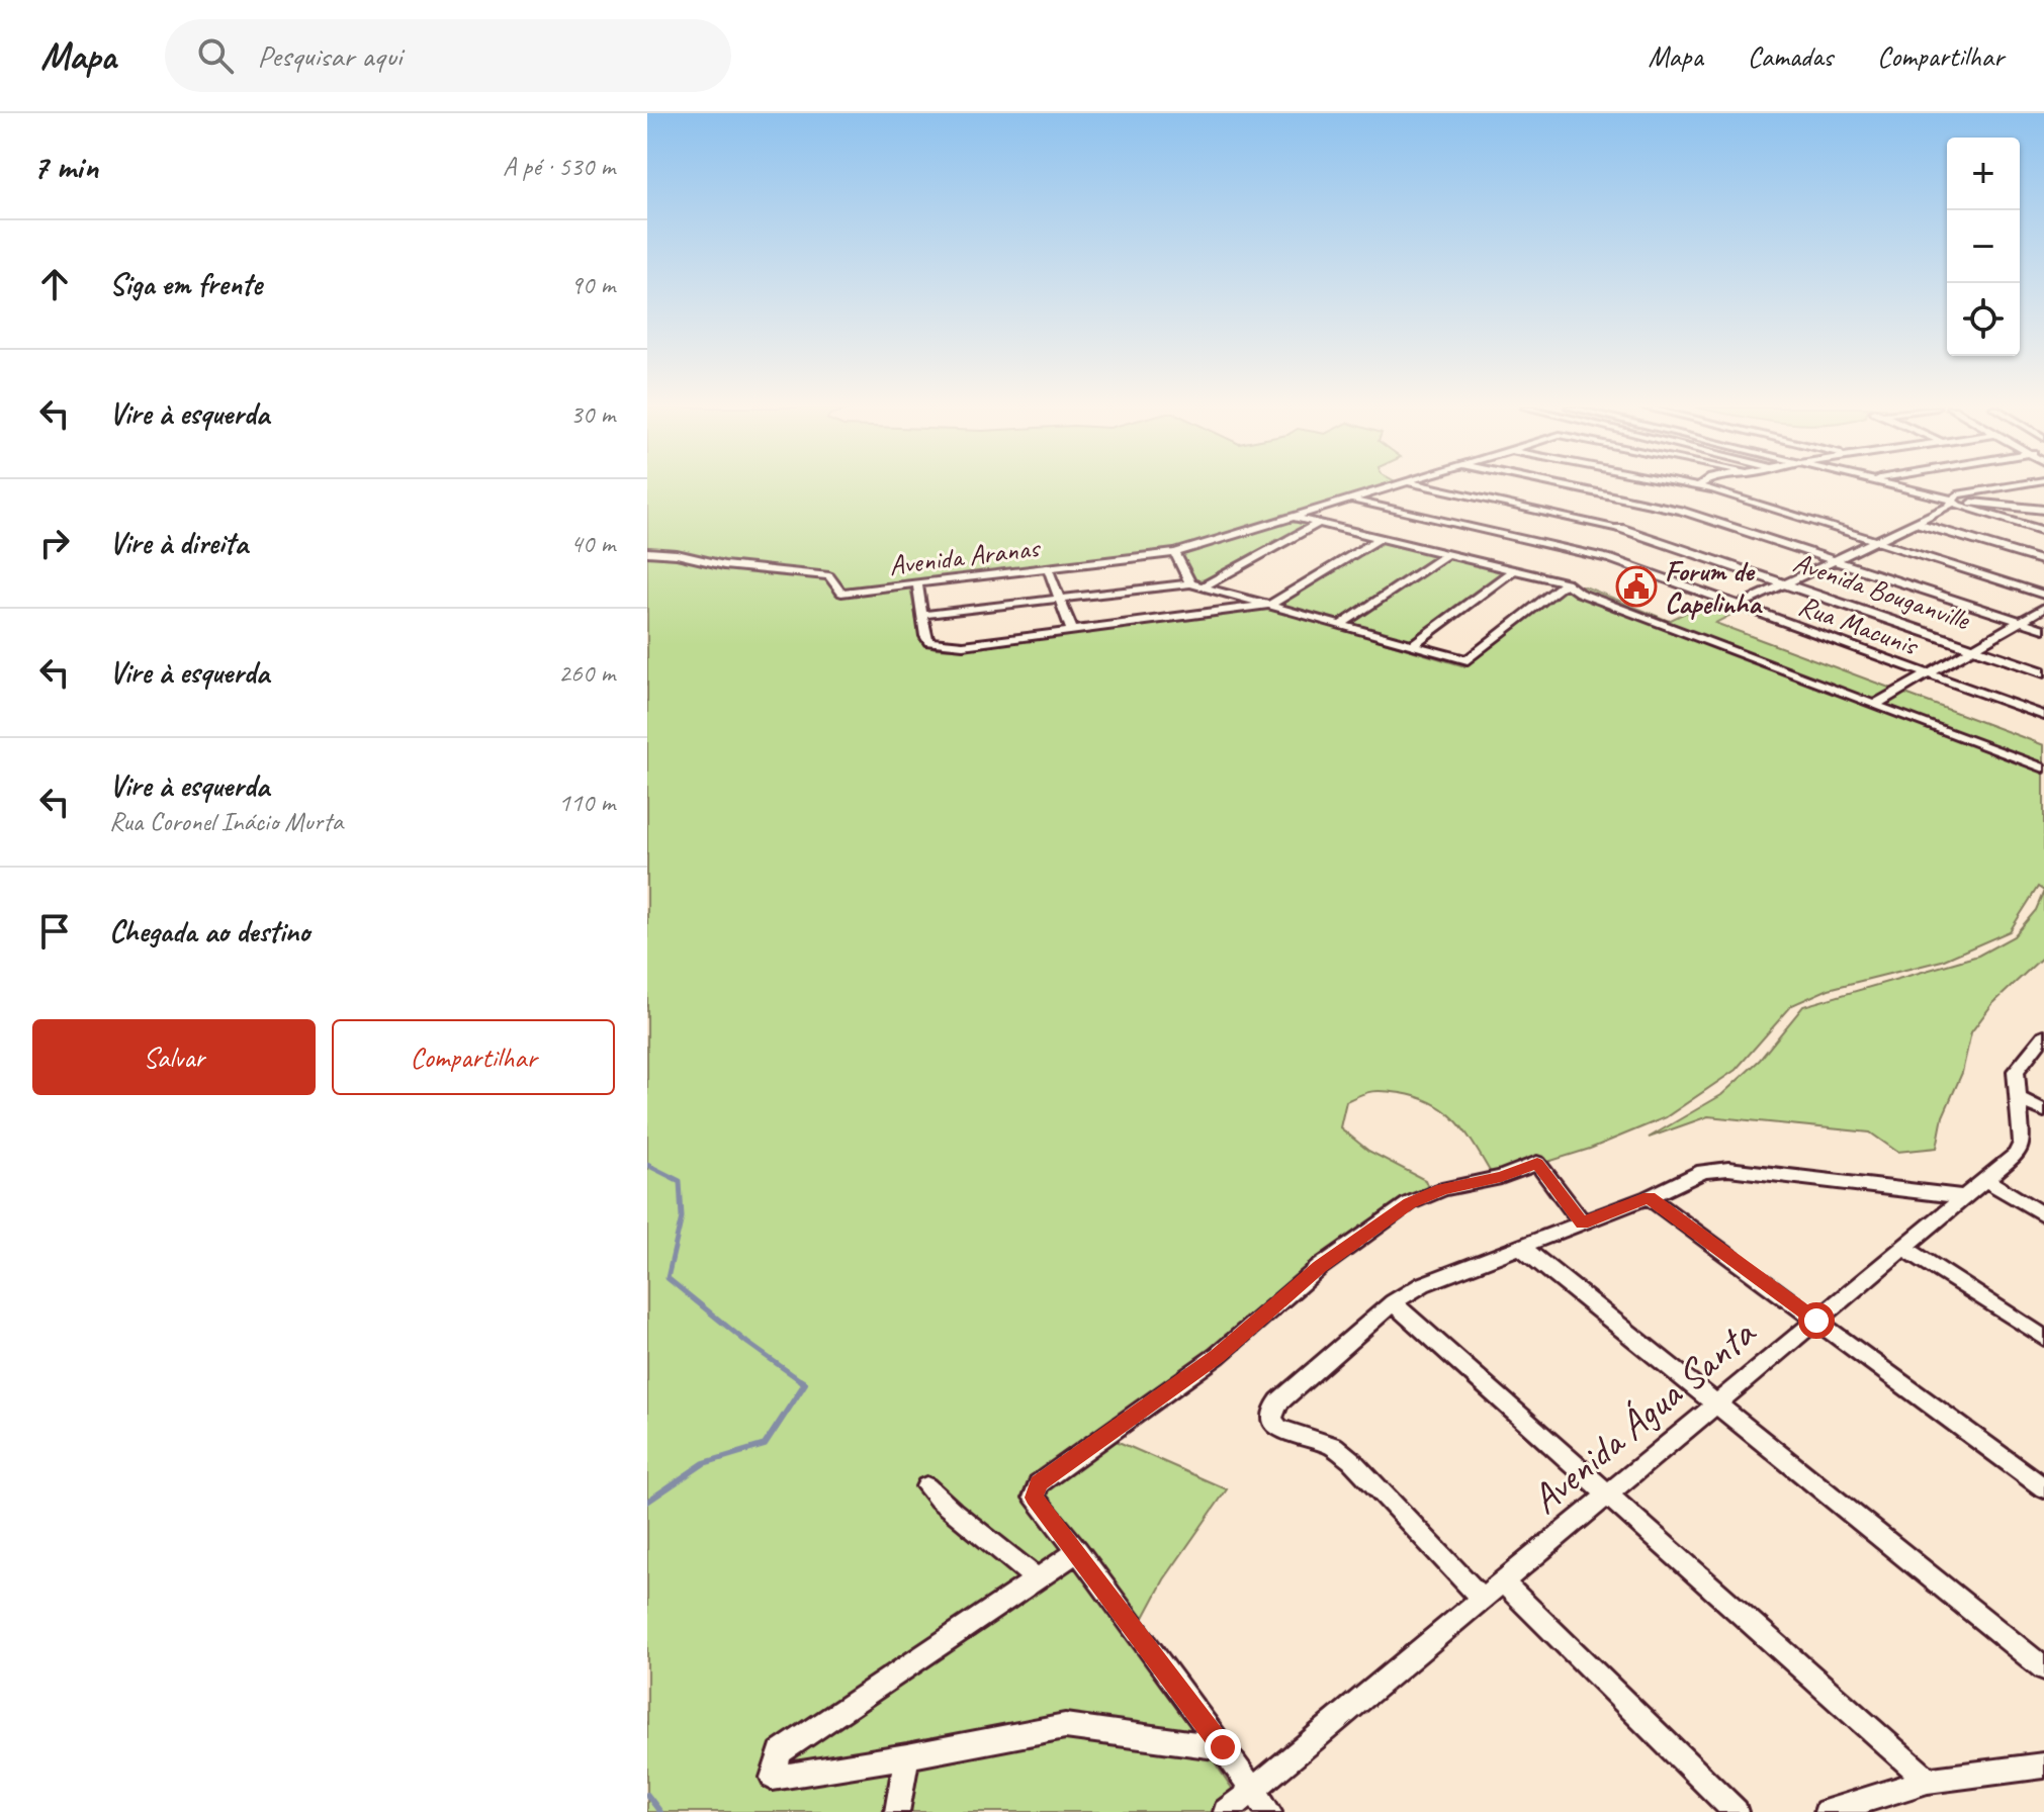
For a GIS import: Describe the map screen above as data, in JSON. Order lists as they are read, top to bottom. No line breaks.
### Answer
{"streets":{"street":["Avenida Aranas","Avenida Bouganville","Rua Macunis","Avenida Água Santa"]},"crossings":[["Avenida Aranas","Rua Macunis"]],"places":{"public building":["Forum de Capelinha"]},"page":{"header":"Mapa","search":"Pesquisar aqui","nav":["Mapa","Camadas","Compartilhar"],"heading":["7 min","A pé · 530 m"],"map_buttons":["+","−"],"list":[["Siga em frente","90 m"],["Vire à esquerda","30 m"],["Vire à direita","40 m"],["Vire à esquerda","260 m"],["Vire à esquerda","Rua Coronel Inácio Murta","110 m"],"Chegada ao destino"],"buttons":["Salvar","Compartilhar"]}}
